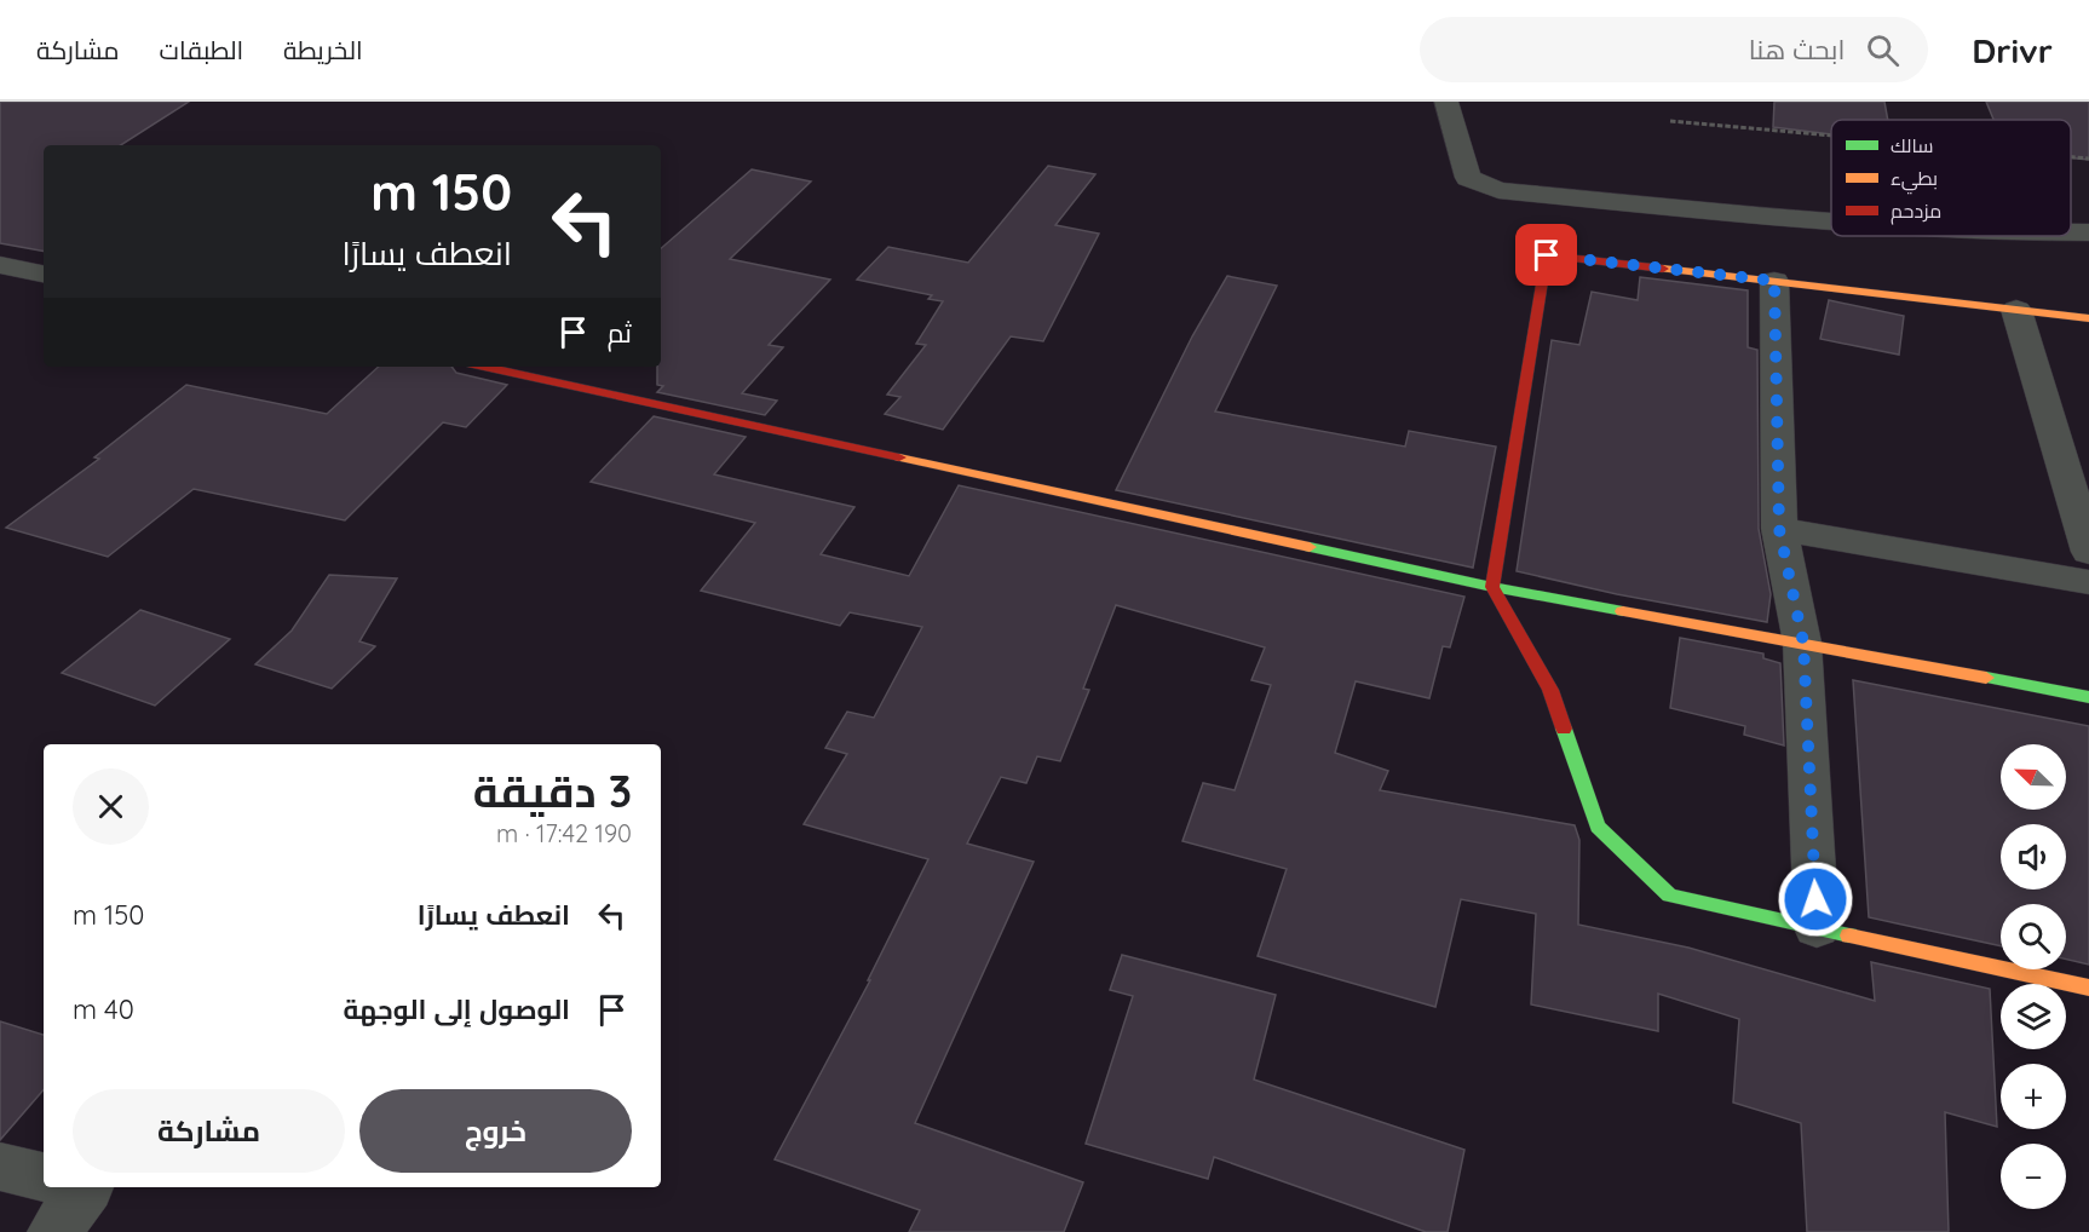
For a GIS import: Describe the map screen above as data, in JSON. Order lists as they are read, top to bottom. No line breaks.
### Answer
{"legend":["سالك","بطيء","مزدحم"],"north":"top left","page":{"header":"Drivr","search":"ابحث هنا","nav":["الخريطة","الطبقات","مشاركة"],"turn":["150 m","انعطف يسارًا"],"then":"ثم","map_buttons":["+","−"],"heading":["3 دقيقة","190 m · 17:42"],"list":[{"name":"انعطف يسارًا","value":"150 m"},{"name":"الوصول إلى الوجهة","value":"40 m"}],"buttons":["خروج","مشاركة"]}}
